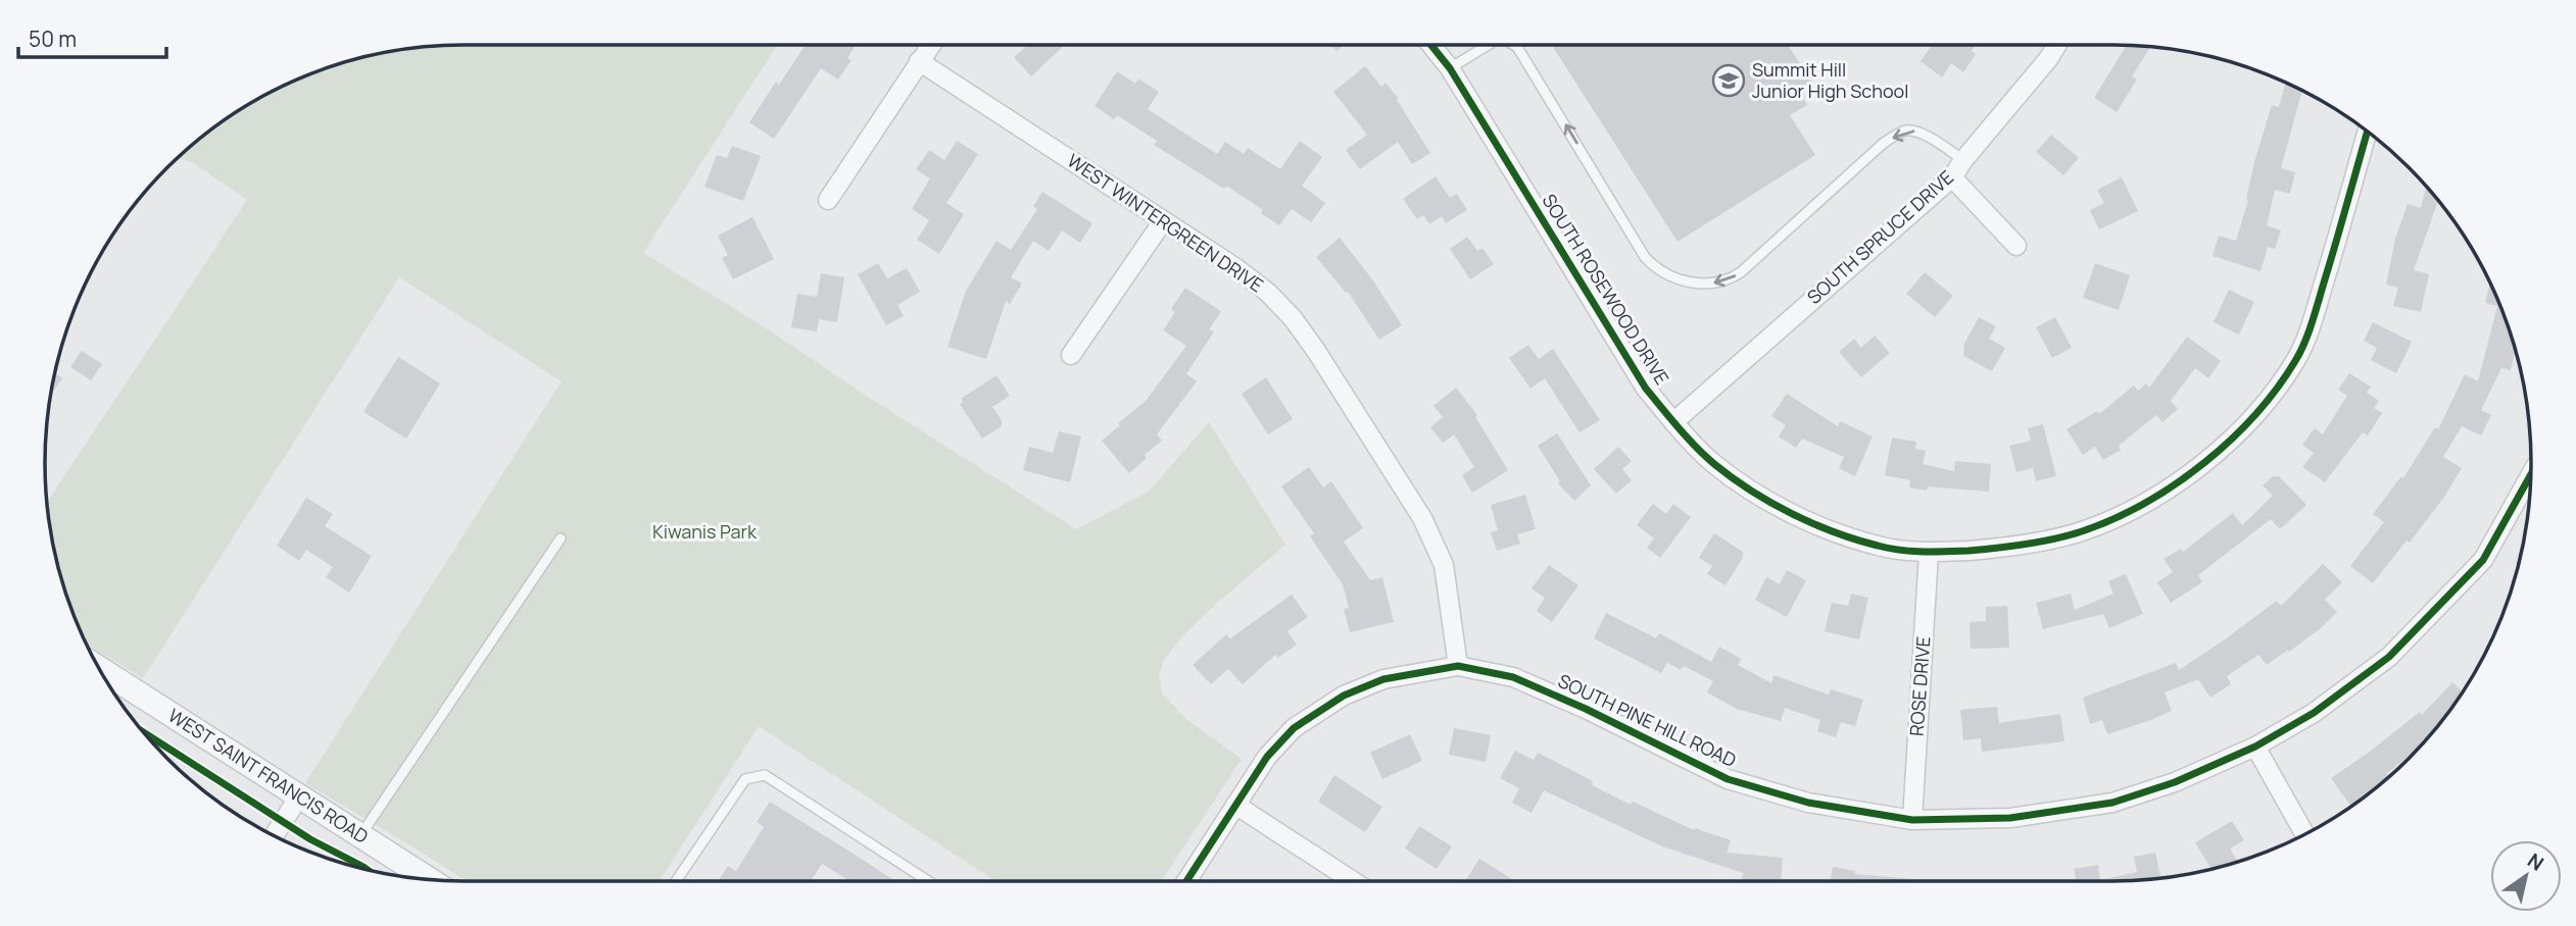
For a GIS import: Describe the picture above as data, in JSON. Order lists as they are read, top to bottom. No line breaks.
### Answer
{"streets":{"street":["WEST WINTERGREEN DRIVE","SOUTH SPRUCE DRIVE","SOUTH ROSEWOOD DRIVE","ROSE DRIVE","SOUTH PINE HILL ROAD","WEST SAINT FRANCIS ROAD"]},"crossings":[["WEST WINTERGREEN DRIVE","SOUTH PINE HILL ROAD"],["SOUTH SPRUCE DRIVE","SOUTH ROSEWOOD DRIVE"],["SOUTH ROSEWOOD DRIVE","ROSE DRIVE"],["ROSE DRIVE","SOUTH PINE HILL ROAD"]],"parks":["Kiwanis Park"],"places":{"school or university":["Summit Hill Junior High School"]},"scale_bar":"50 m","north":"top right"}
